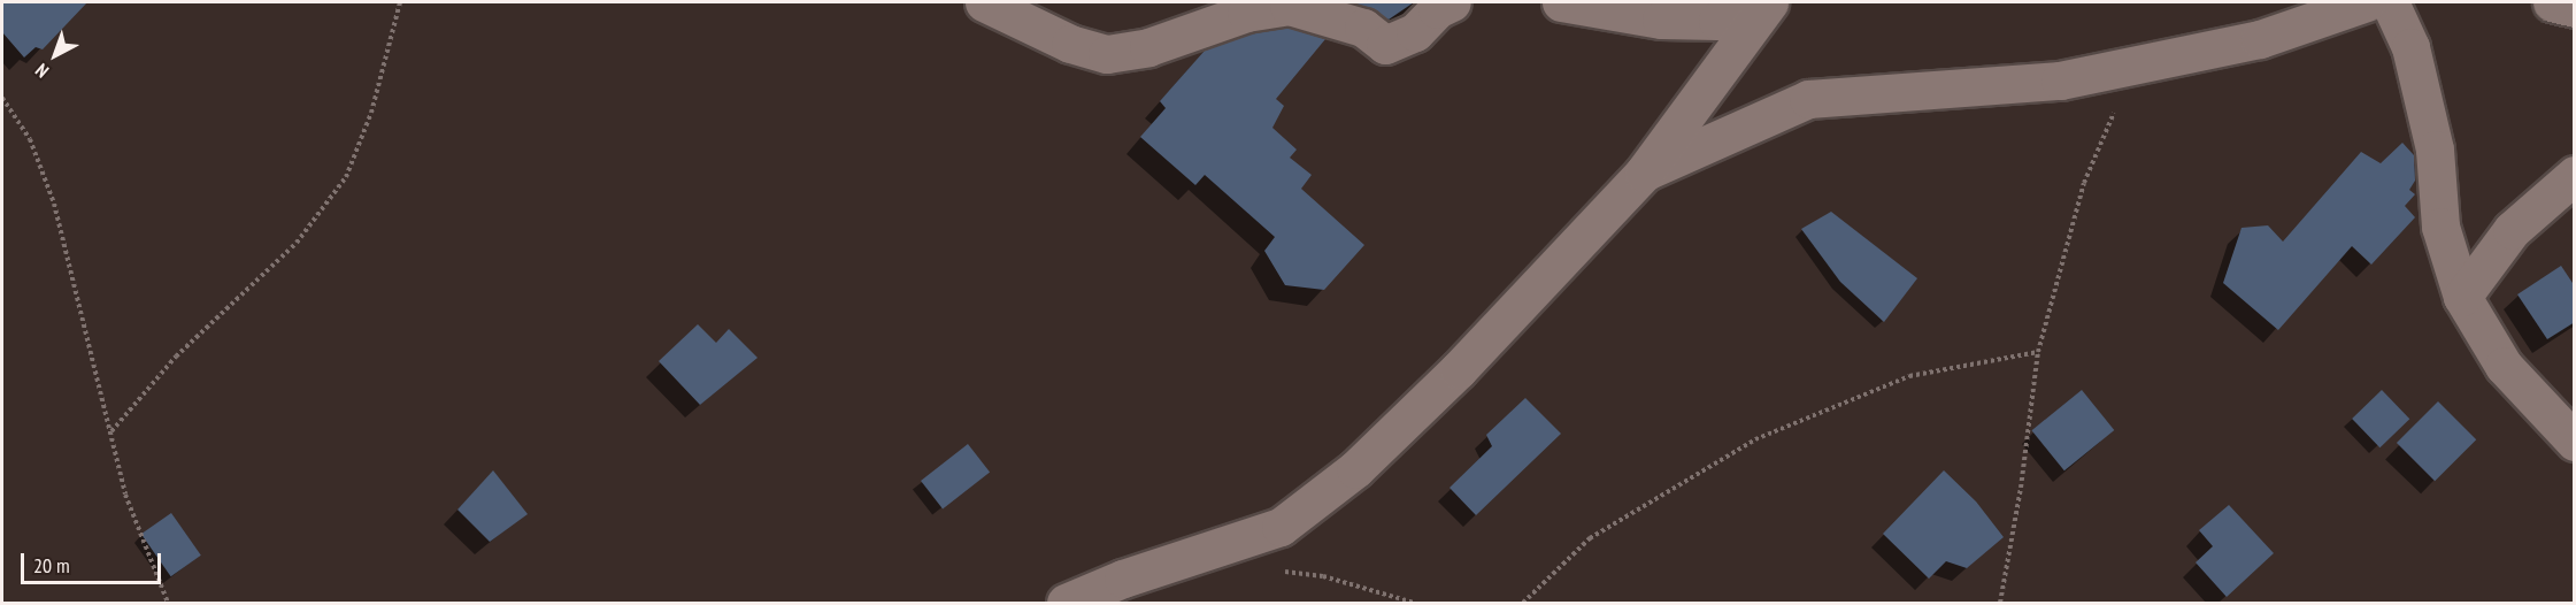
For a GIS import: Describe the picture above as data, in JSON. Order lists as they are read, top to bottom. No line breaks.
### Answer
{"scale_bar":"20 m","north":"bottom left"}
